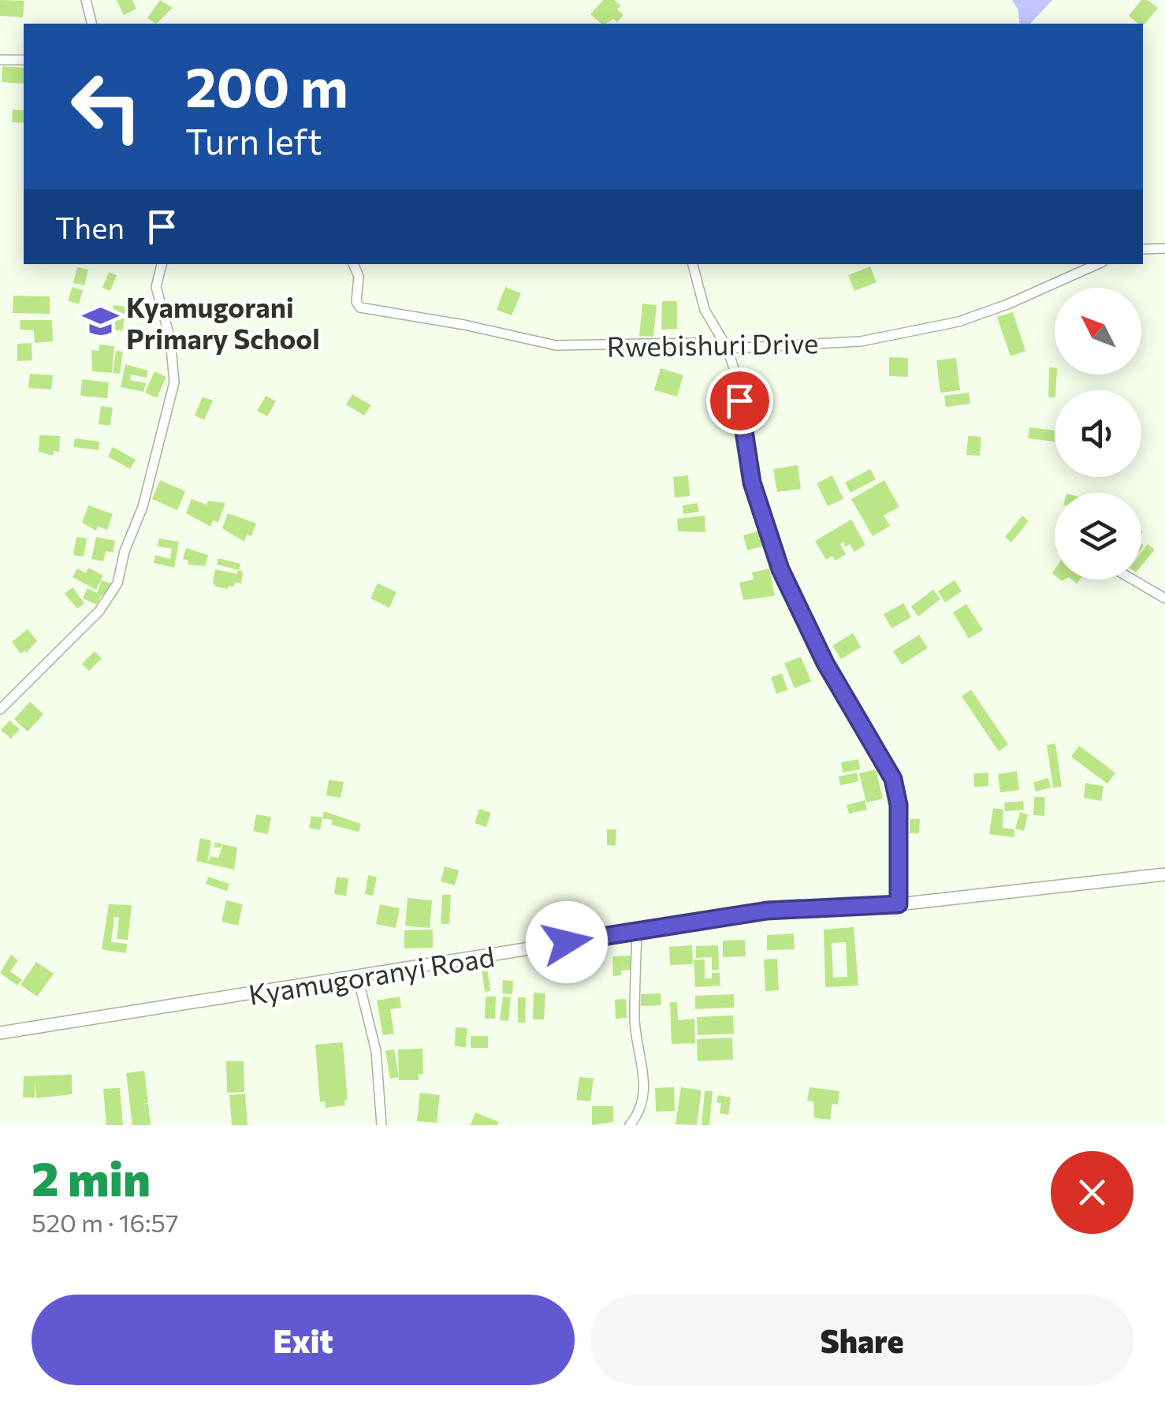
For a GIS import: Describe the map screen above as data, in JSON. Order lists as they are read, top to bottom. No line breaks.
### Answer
{"streets":{"street":["Rwebishuri Drive","Kyamugoranyi Road"]},"places":{"school or university":["Kyamugorani Primary School"]},"north":"top left","page":{"turn":["200 m","Turn left"],"then":"Then","heading":["2 min","520 m · 16:57"],"buttons":["Exit","Share"]}}
